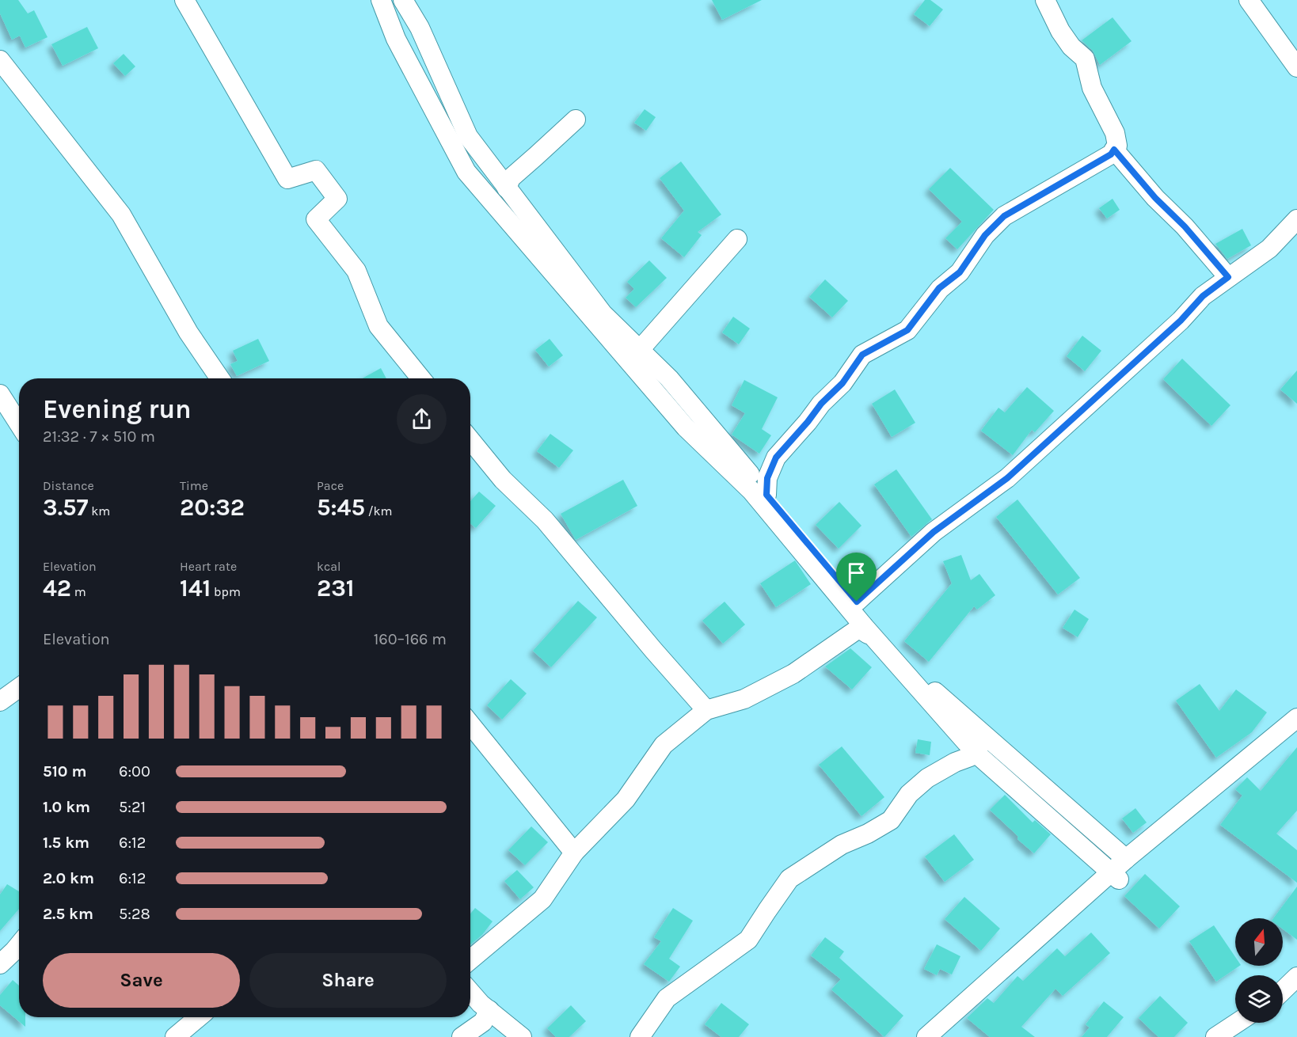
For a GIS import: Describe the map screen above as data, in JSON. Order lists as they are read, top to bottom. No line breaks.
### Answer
{"north":"top","page":{"heading":["Evening run","21:32 · 7 × 510 m"],"stats":[["Distance","3.57 km"],["Time","20:32"],["Pace","5:45 /km"],["Elevation","42 m"],["Heart rate","141 bpm"],["kcal","231"]],"chart":["Elevation","160–166 m"],"list":[{"name":"510 m","note":"6:00"},{"name":"1.0 km","note":"5:21"},{"name":"1.5 km","note":"6:12"},{"name":"2.0 km","note":"6:12"},{"name":"2.5 km","note":"5:28"}],"buttons":["Save","Share"]}}
